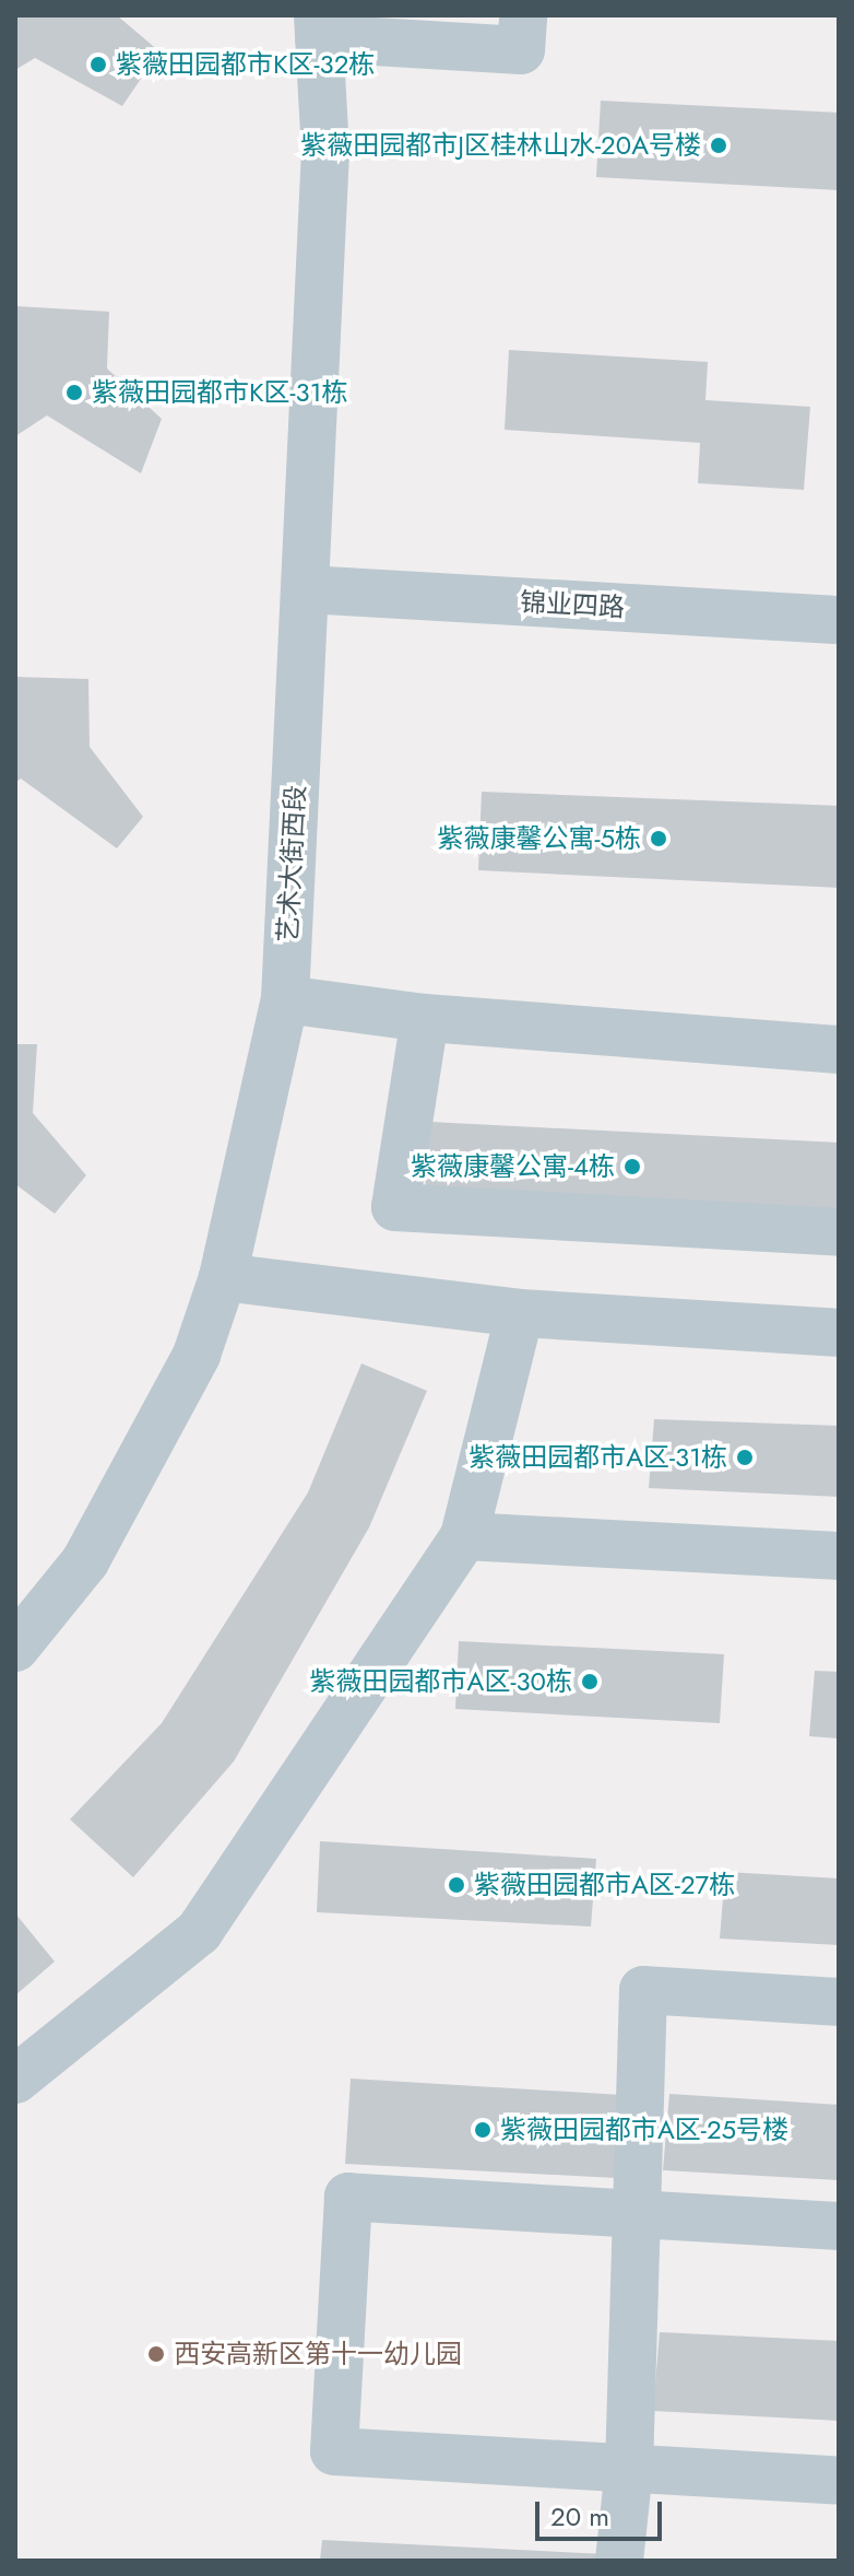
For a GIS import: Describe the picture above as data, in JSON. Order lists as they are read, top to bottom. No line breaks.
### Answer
{"streets":{"street":["锦业四路","艺术大街西段"]},"crossings":[["锦业四路","艺术大街西段"]],"places":["紫薇田园都市K区-32栋","紫薇田园都市J区桂林山水-20A号楼","紫薇田园都市K区-31栋","紫薇康馨公寓-5栋","紫薇康馨公寓-4栋","紫薇田园都市A区-31栋","紫薇田园都市A区-30栋","紫薇田园都市A区-27栋","紫薇田园都市A区-25号楼","西安高新区第十一幼儿园"],"scale_bar":"20 m"}
